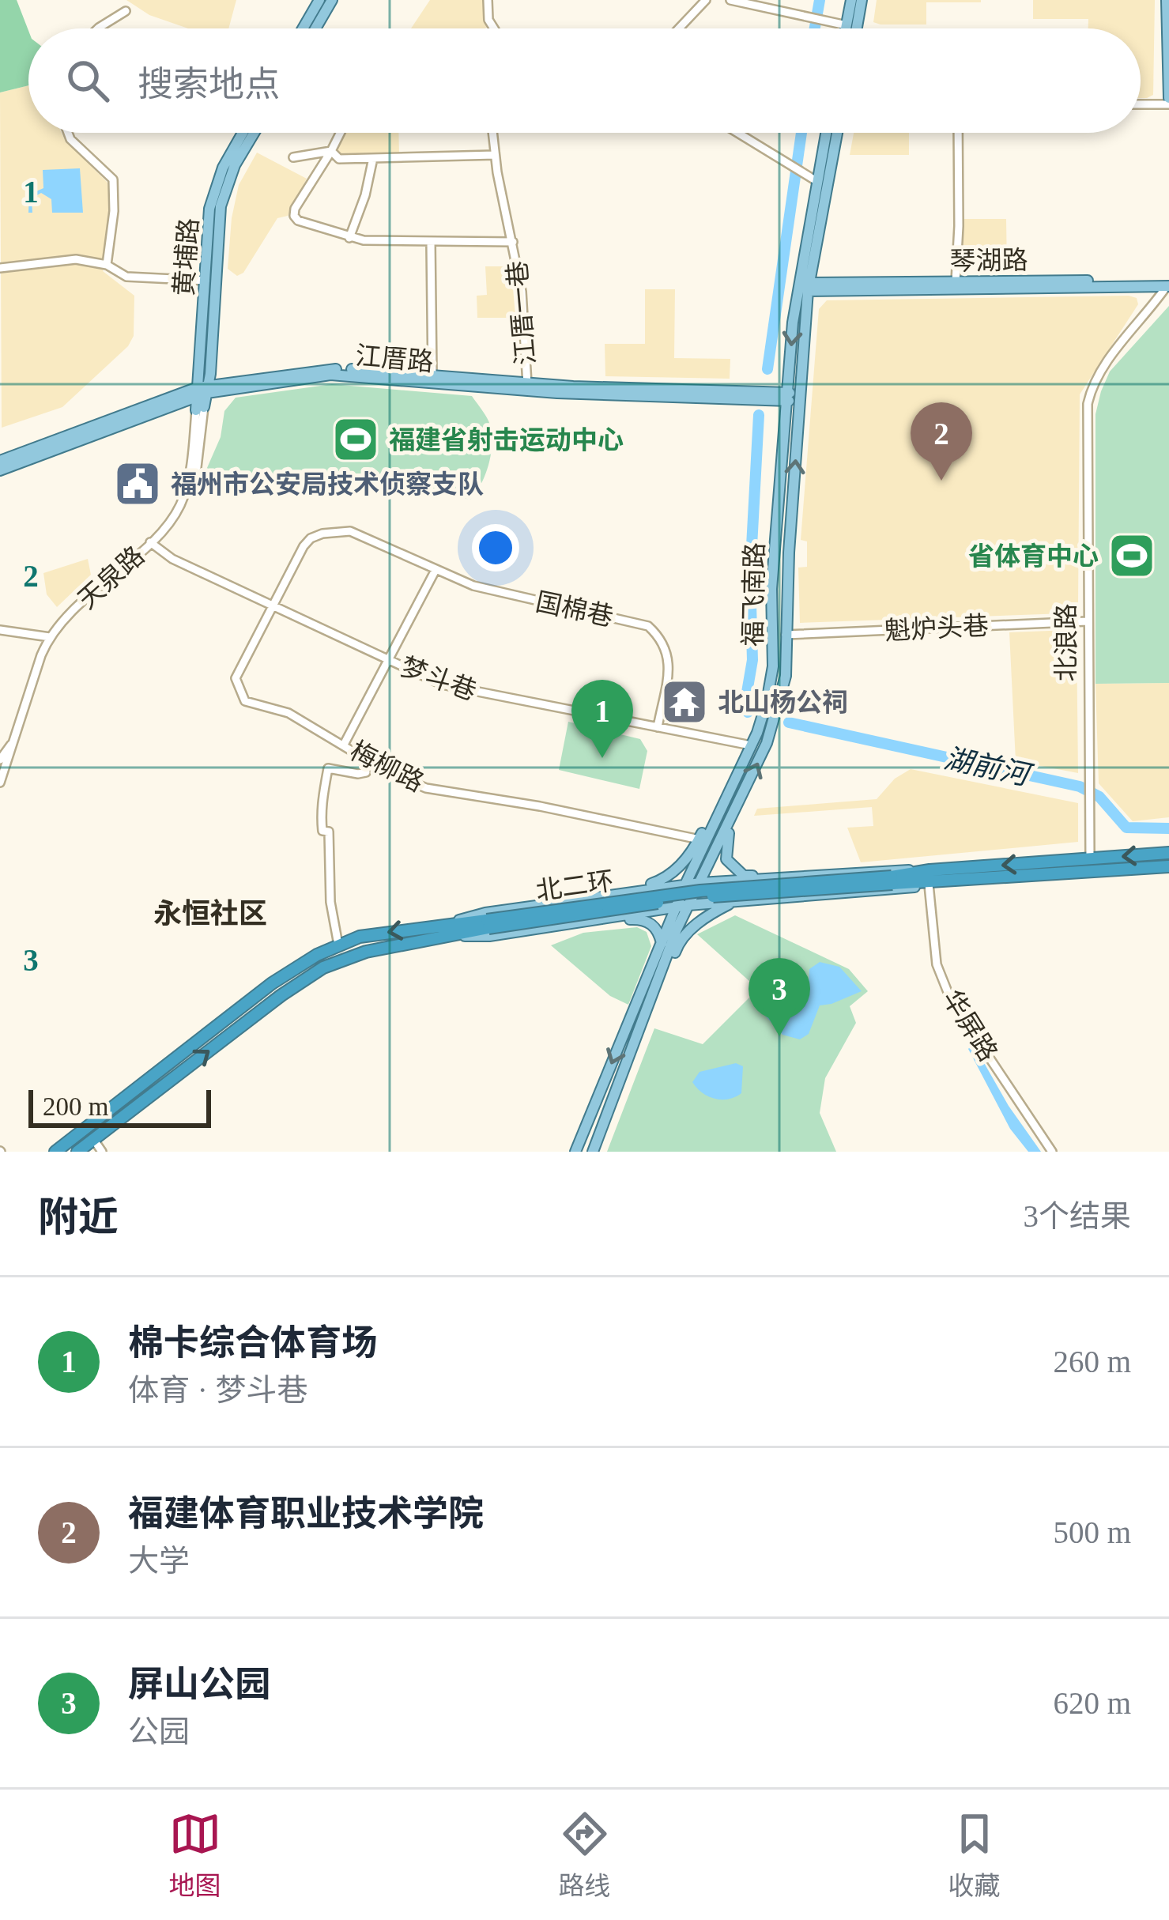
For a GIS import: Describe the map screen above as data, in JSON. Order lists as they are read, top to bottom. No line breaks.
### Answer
{"streets":{"highway":["北二环"],"main road":["黄埔路","琴湖路","江厝路","福飞南路"],"street":["江厝一巷","天泉路","国棉巷","魁炉头巷","北浪路","梦斗巷","梅柳路","华屏路"]},"crossings":[["黄埔路","江厝路"],["黄埔路","天泉路"],["琴湖路","福飞南路"],["琴湖路","北浪路"],["江厝一巷","江厝路"],["江厝路","福飞南路"],["天泉路","梦斗巷"],["福飞南路","魁炉头巷"],["福飞南路","梦斗巷"],["国棉巷","梦斗巷"],["国棉巷","梅柳路"],["魁炉头巷","北浪路"],["北浪路","北二环"],["梦斗巷","梅柳路"],["北二环","华屏路"]],"districts":["永恒社区"],"water":["湖前河"],"places":{"sports":["福建省射击运动中心","省体育中心"],"public building":["福州市公安局技术侦察支队"],"temple":["北山杨公祠"]},"scale_bar":"200 m","page":{"search":"搜索地点","pins":["2","1","3"],"scale":"200 m","heading":["附近","3个结果"],"list":[{"mark":"1","name":"棉卡综合体育场","note":"体育 · 梦斗巷","value":"260 m"},{"mark":"2","name":"福建体育职业技术学院","note":"大学","value":"500 m"},{"mark":"3","name":"屏山公园","note":"公园","value":"620 m"}],"nav":["地图","路线","收藏"]},"grid":{"rows":["1","2","3"]}}
